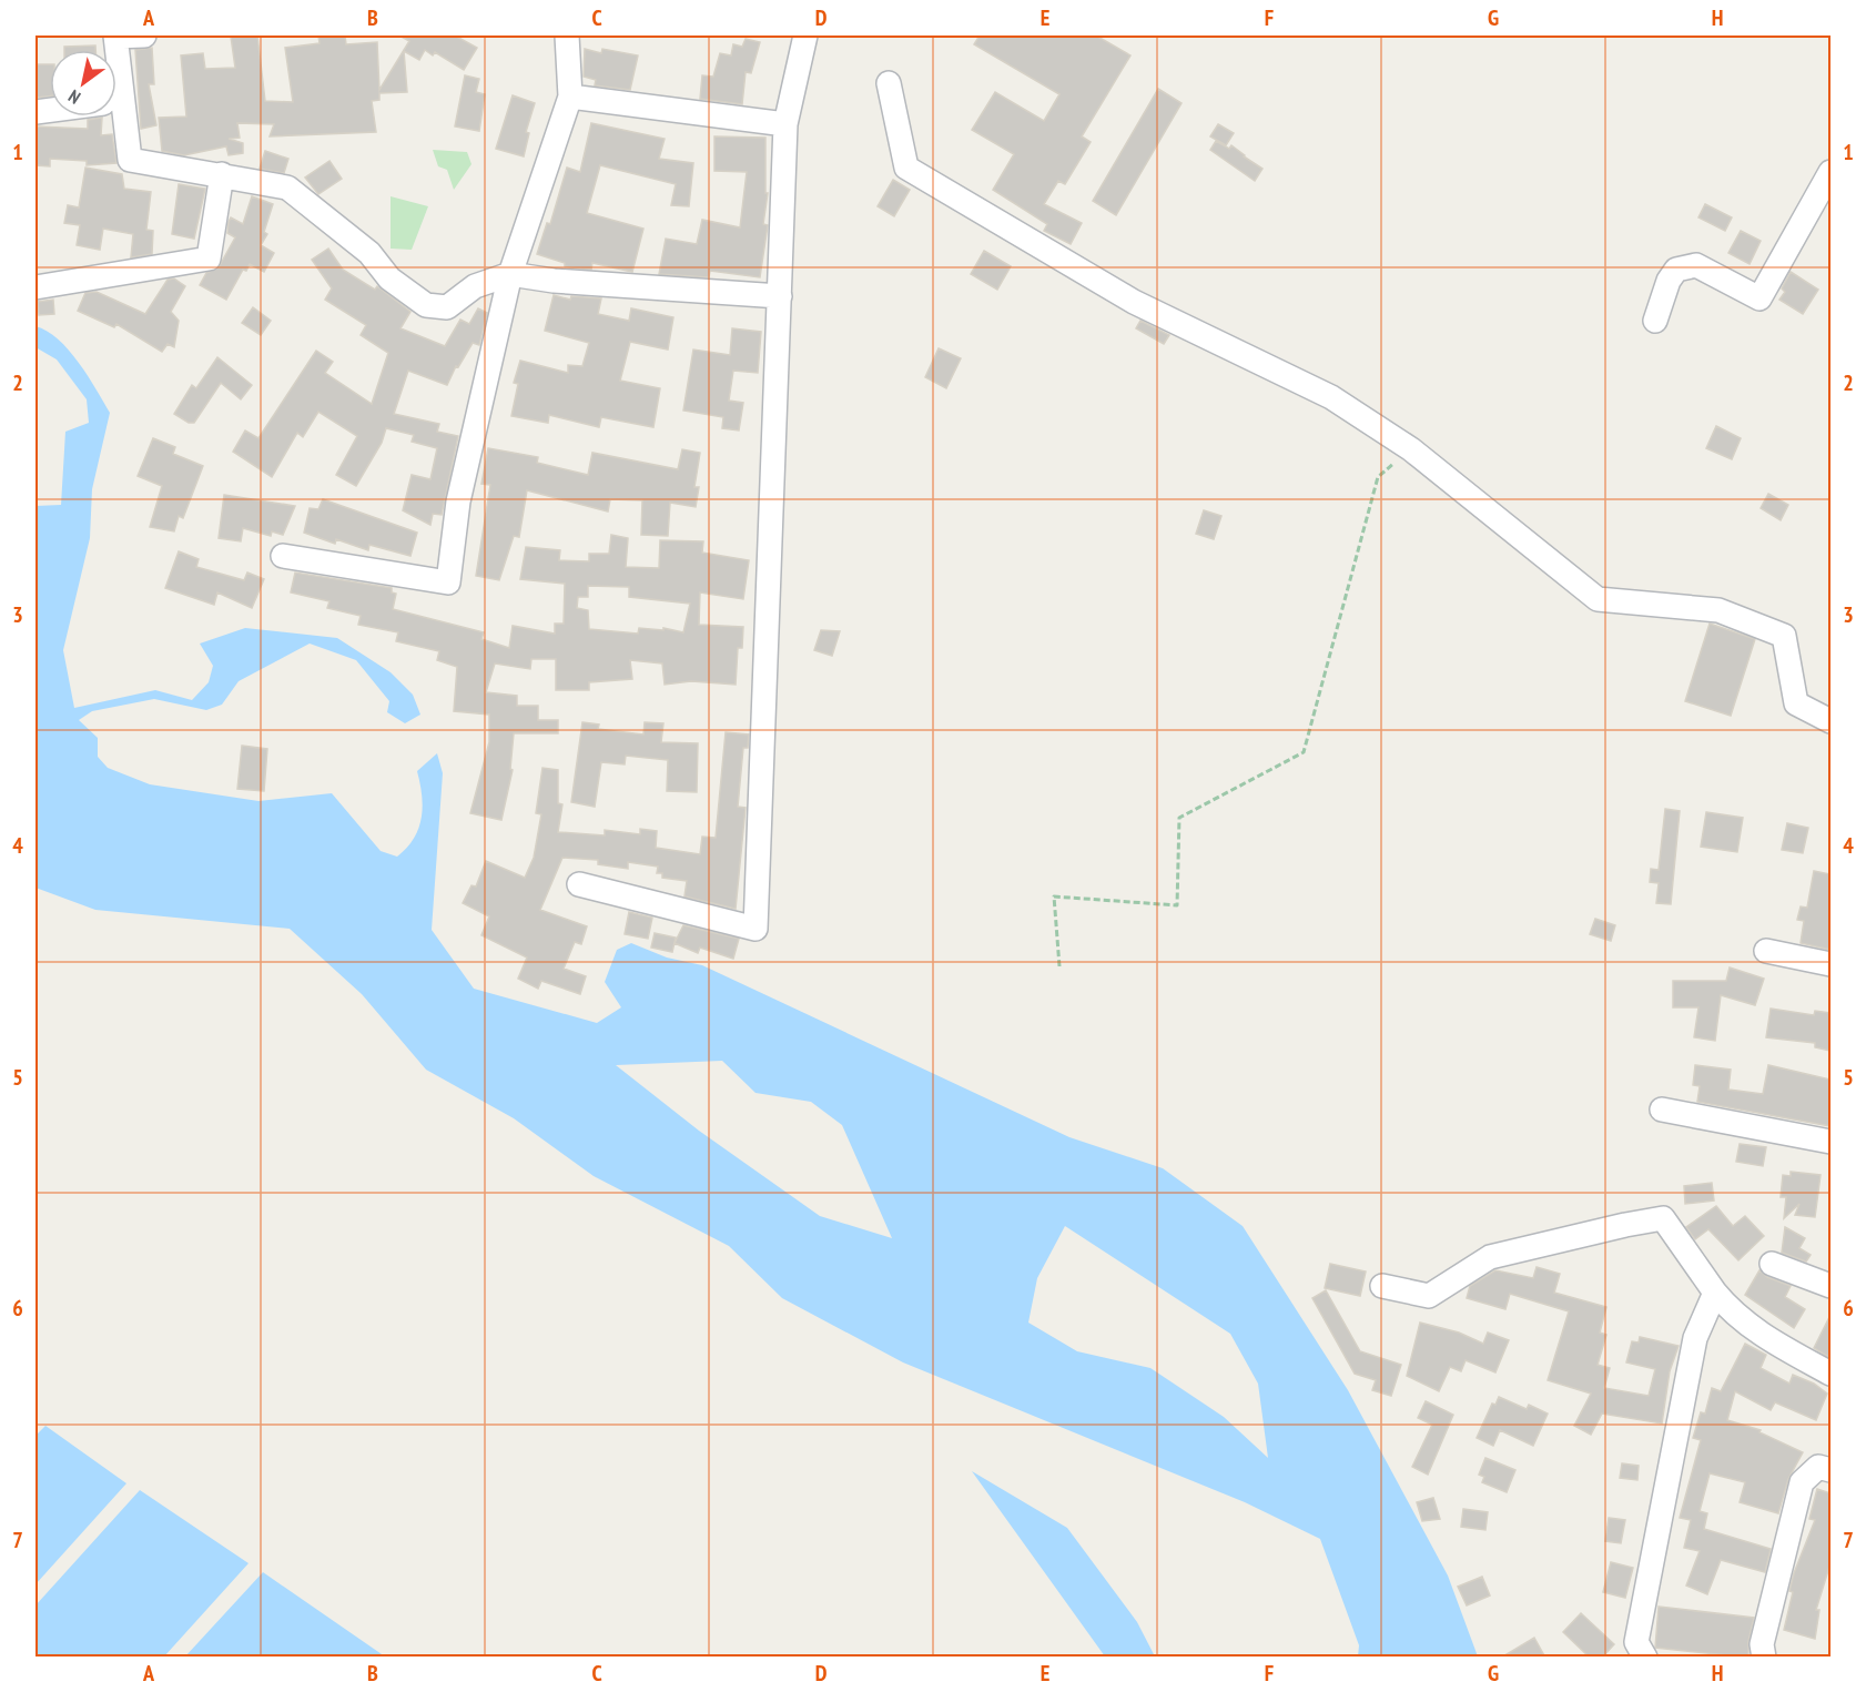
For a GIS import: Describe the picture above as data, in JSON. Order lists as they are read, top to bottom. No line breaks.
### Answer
{"north":"bottom left","grid":{"columns":["A","B","C","D","E","F","G","H"],"rows":["1","2","3","4","5","6","7"]}}
